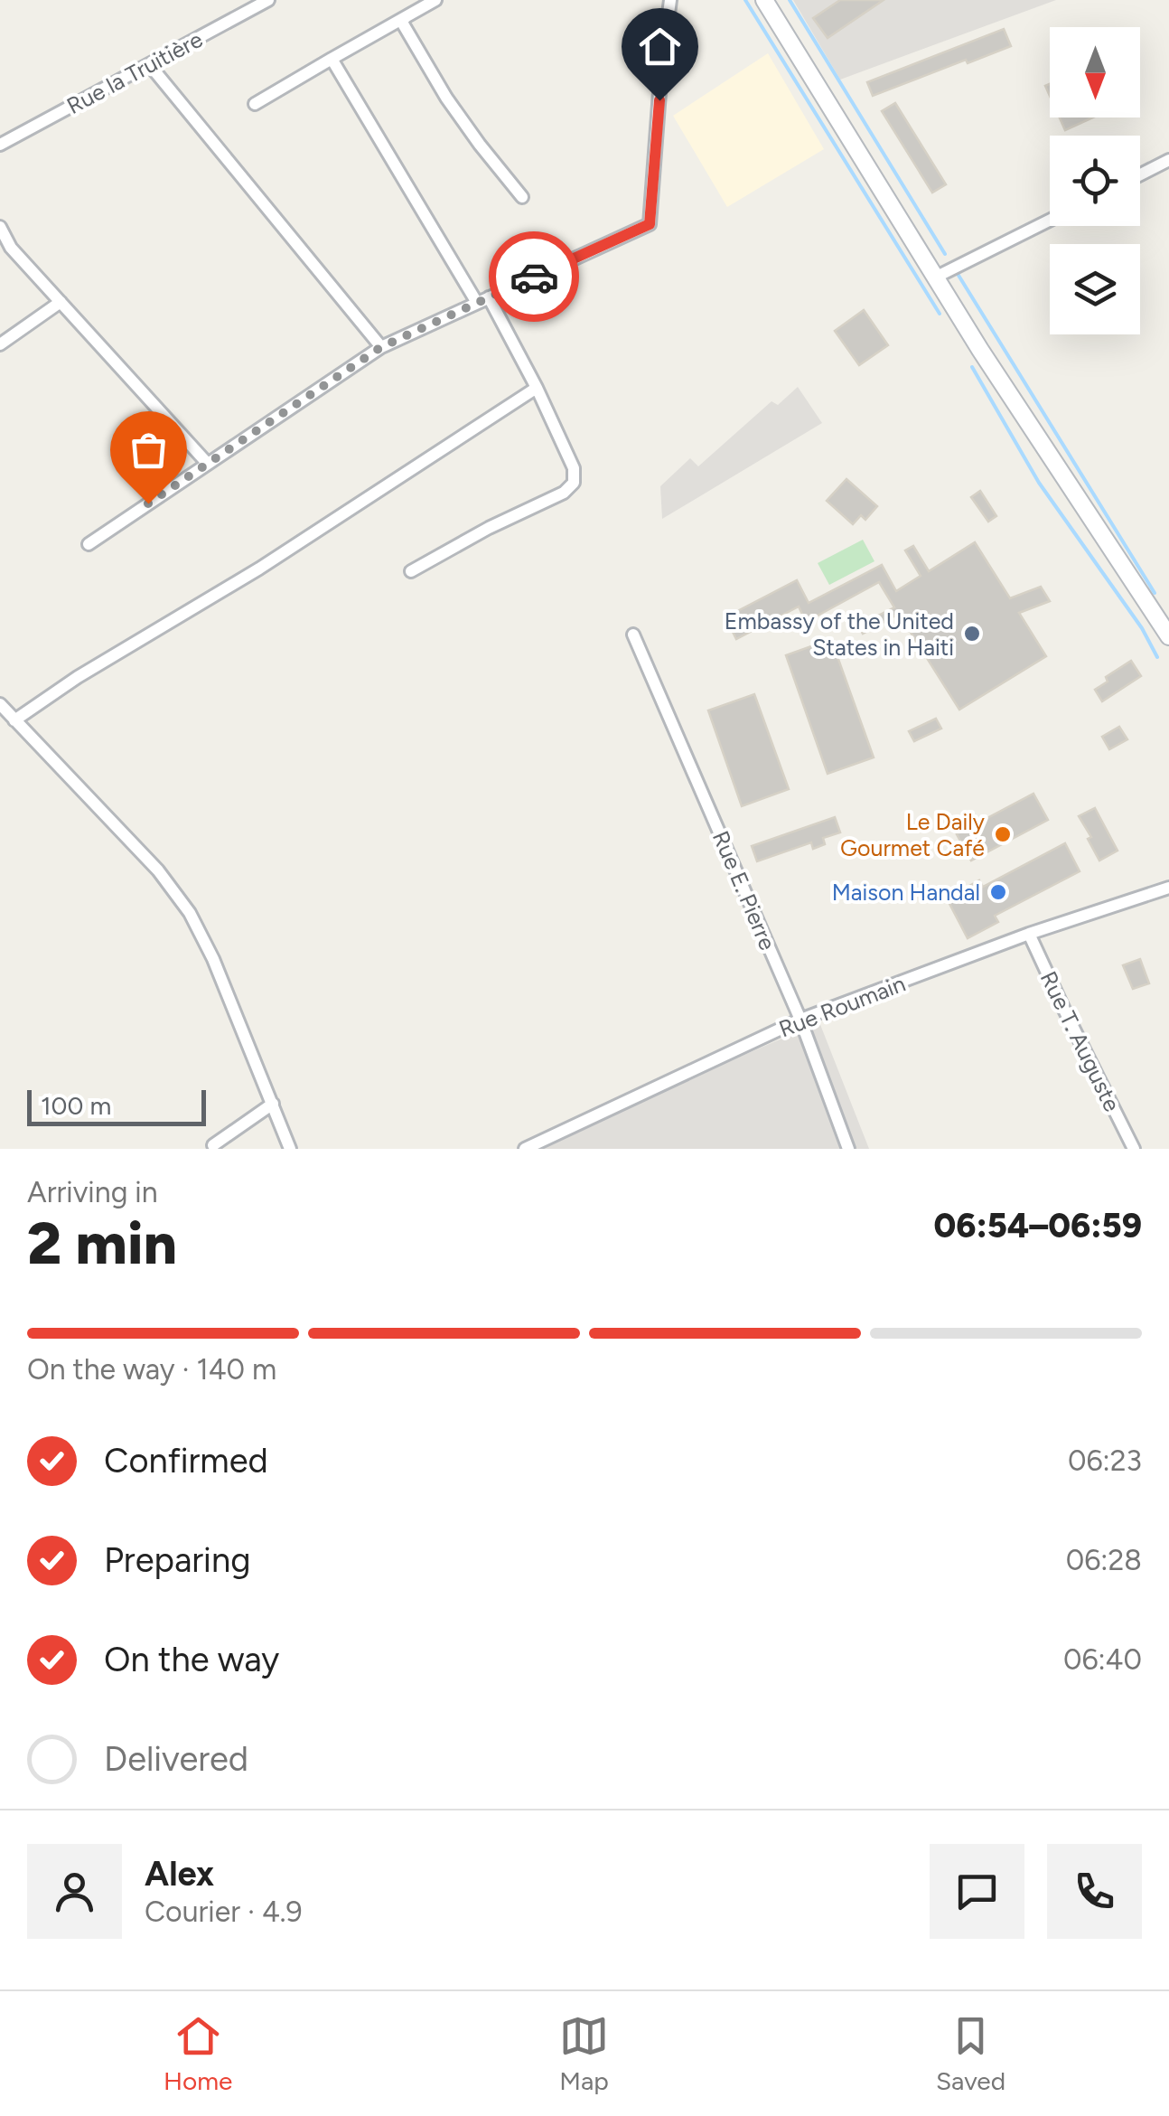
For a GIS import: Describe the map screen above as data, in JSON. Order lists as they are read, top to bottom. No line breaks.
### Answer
{"streets":{"street":["Rue la Truitière","Rue E. Pierre","Rue Roumain","Rue T. Auguste"]},"crossings":[["Rue E. Pierre","Rue Roumain"],["Rue Roumain","Rue T. Auguste"]],"places":["Embassy of the United States in Haiti","Le Daily Gourmet Café","Maison Handal"],"scale_bar":"100 m","north":"bottom","page":{"scale":"100 m","heading":["2 min","Arriving in","06:54–06:59"],"panel":["Alex","Courier · 4.9"],"bar":"On the way · 140 m","list":[["Confirmed","06:23"],["Preparing","06:28"],["On the way","06:40"],"Delivered"],"tabs":["Home","Map","Saved"]}}
